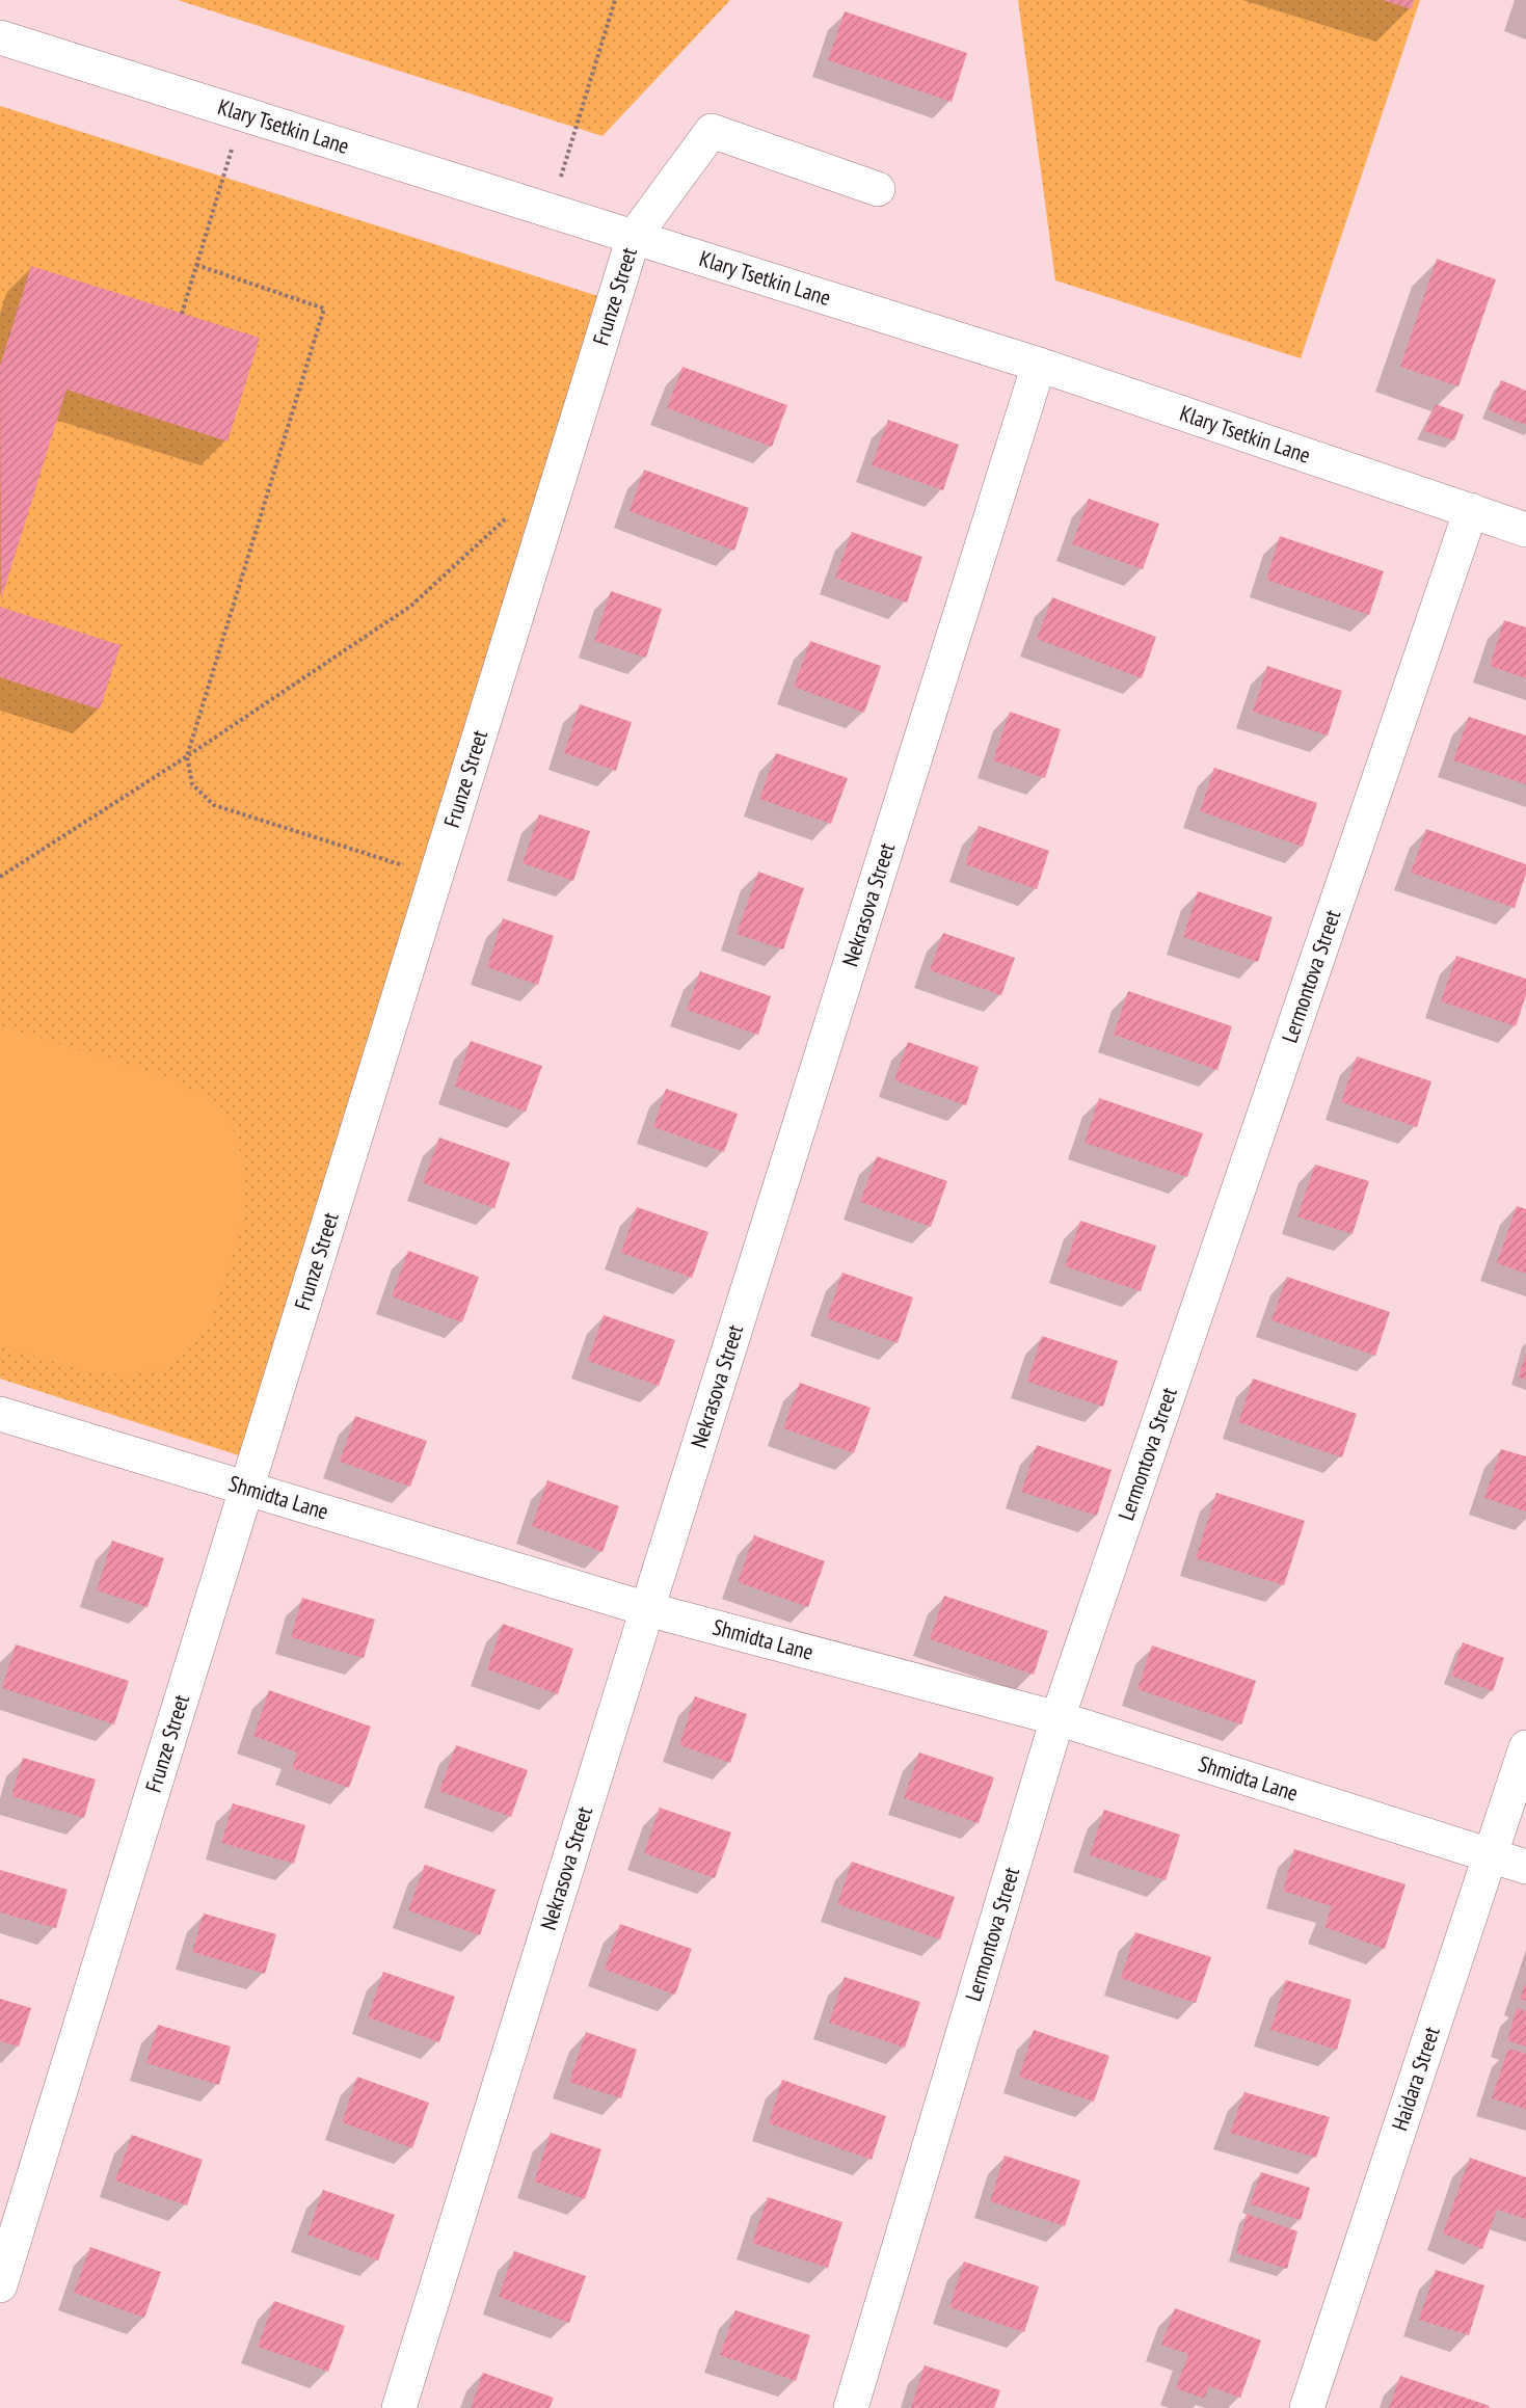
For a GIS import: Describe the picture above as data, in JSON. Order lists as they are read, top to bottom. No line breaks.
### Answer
{"streets":{"street":["Klary Tsetkin Lane","Frunze Street","Nekrasova Street","Lermontova Street","Shmidta Lane","Haidara Street"]},"crossings":[["Klary Tsetkin Lane","Frunze Street"],["Klary Tsetkin Lane","Nekrasova Street"],["Klary Tsetkin Lane","Lermontova Street"],["Frunze Street","Shmidta Lane"],["Nekrasova Street","Shmidta Lane"],["Lermontova Street","Shmidta Lane"],["Shmidta Lane","Haidara Street"]]}
